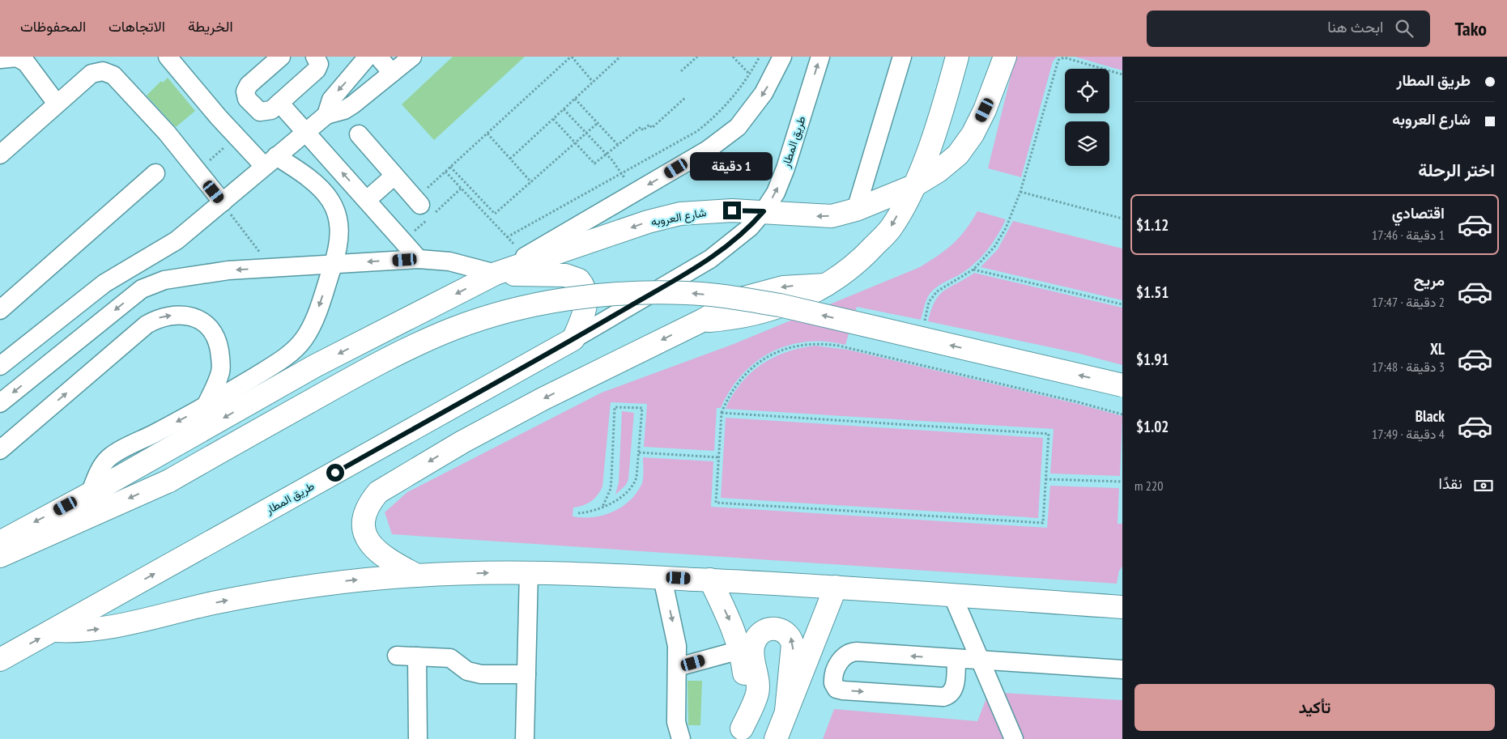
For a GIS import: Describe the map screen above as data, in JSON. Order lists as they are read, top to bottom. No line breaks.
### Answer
{"streets":{"main road":["طريق المطار","شارع العروبه"]},"crossings":[["طريق المطار","شارع العروبه"]],"page":{"header":"Tako","search":"ابحث هنا","nav":["الخريطة","الاتجاهات","المحفوظات"],"banner":["طريق المطار","شارع العروبه"],"heading":"اختر الرحلة","bubble":"1 دقيقة","list":[{"name":"اقتصادي","note":"1 دقيقة · 17:46","value":"$1.12"},{"name":"مريح","note":"2 دقيقة · 17:47","value":"$1.51"},{"name":"XL","note":"3 دقيقة · 17:48","value":"$1.91"},{"name":"Black","note":"4 دقيقة · 17:49","value":"$1.02"}],"pay":["نقدًا","220 m"],"buttons":"تأكيد"}}
